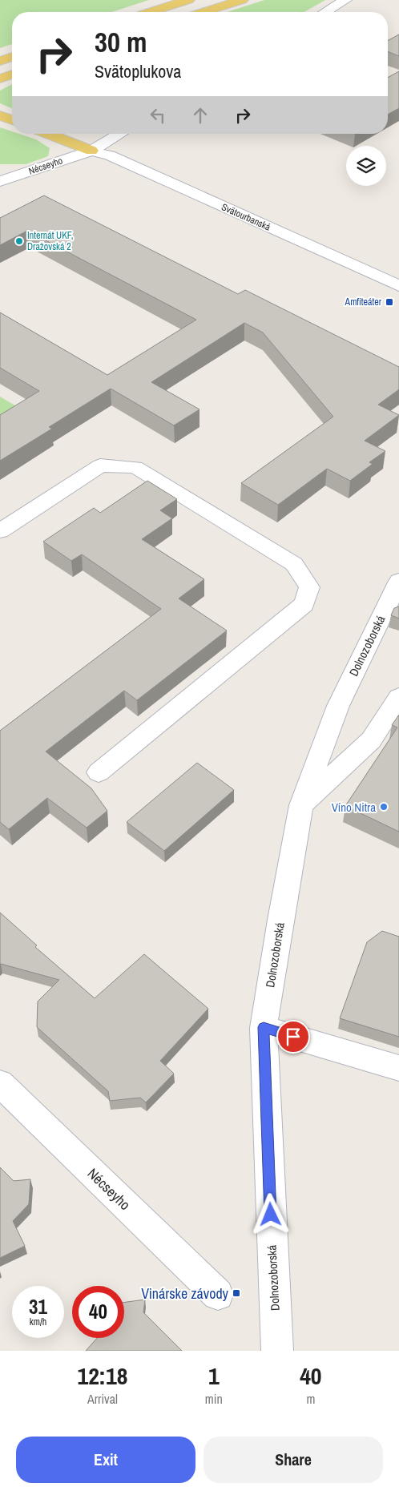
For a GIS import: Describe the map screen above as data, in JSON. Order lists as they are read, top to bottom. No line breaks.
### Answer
{"streets":{"street":["Nécseyho","Svätourbanská","Dolnozoborská"]},"crossings":[["Nécseyho","Svätourbanská"]],"places":{"other":["Internát UKF, Dražovská 2","Víno Nitra"],"transit":["Amfiteáter","Vinárske závody"]},"page":{"turn":["30 m","Svätoplukova"],"speed":"31 km/h","limit":"40","eta":["12:18","Arrival","1","min","40","m"],"buttons":["Exit","Share"]}}
